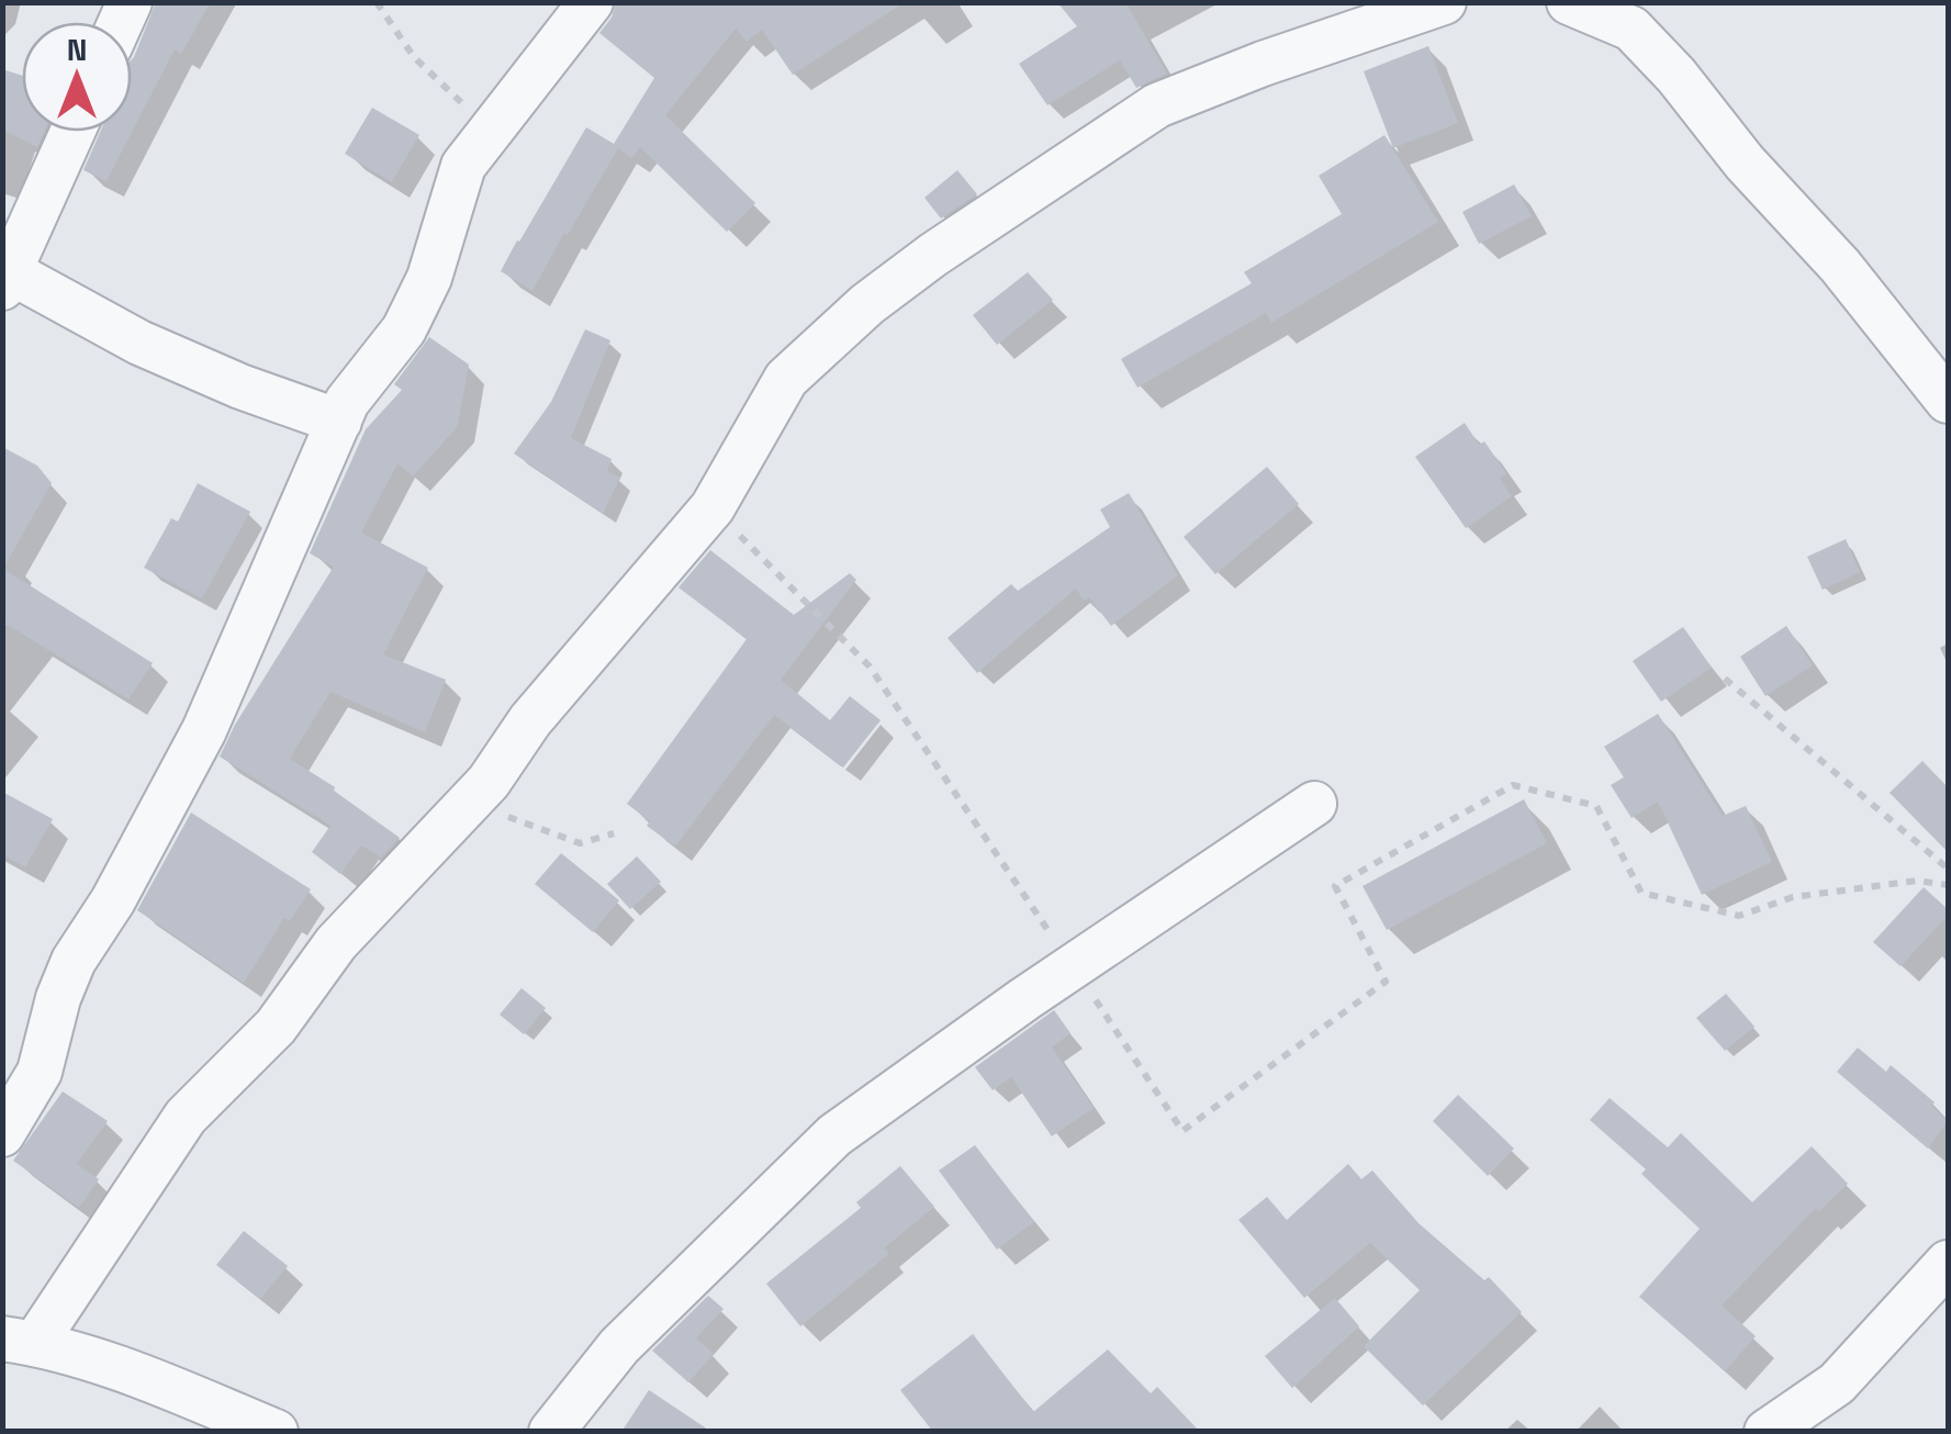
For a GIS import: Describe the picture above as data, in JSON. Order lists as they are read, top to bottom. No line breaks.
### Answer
{"north":"top"}
